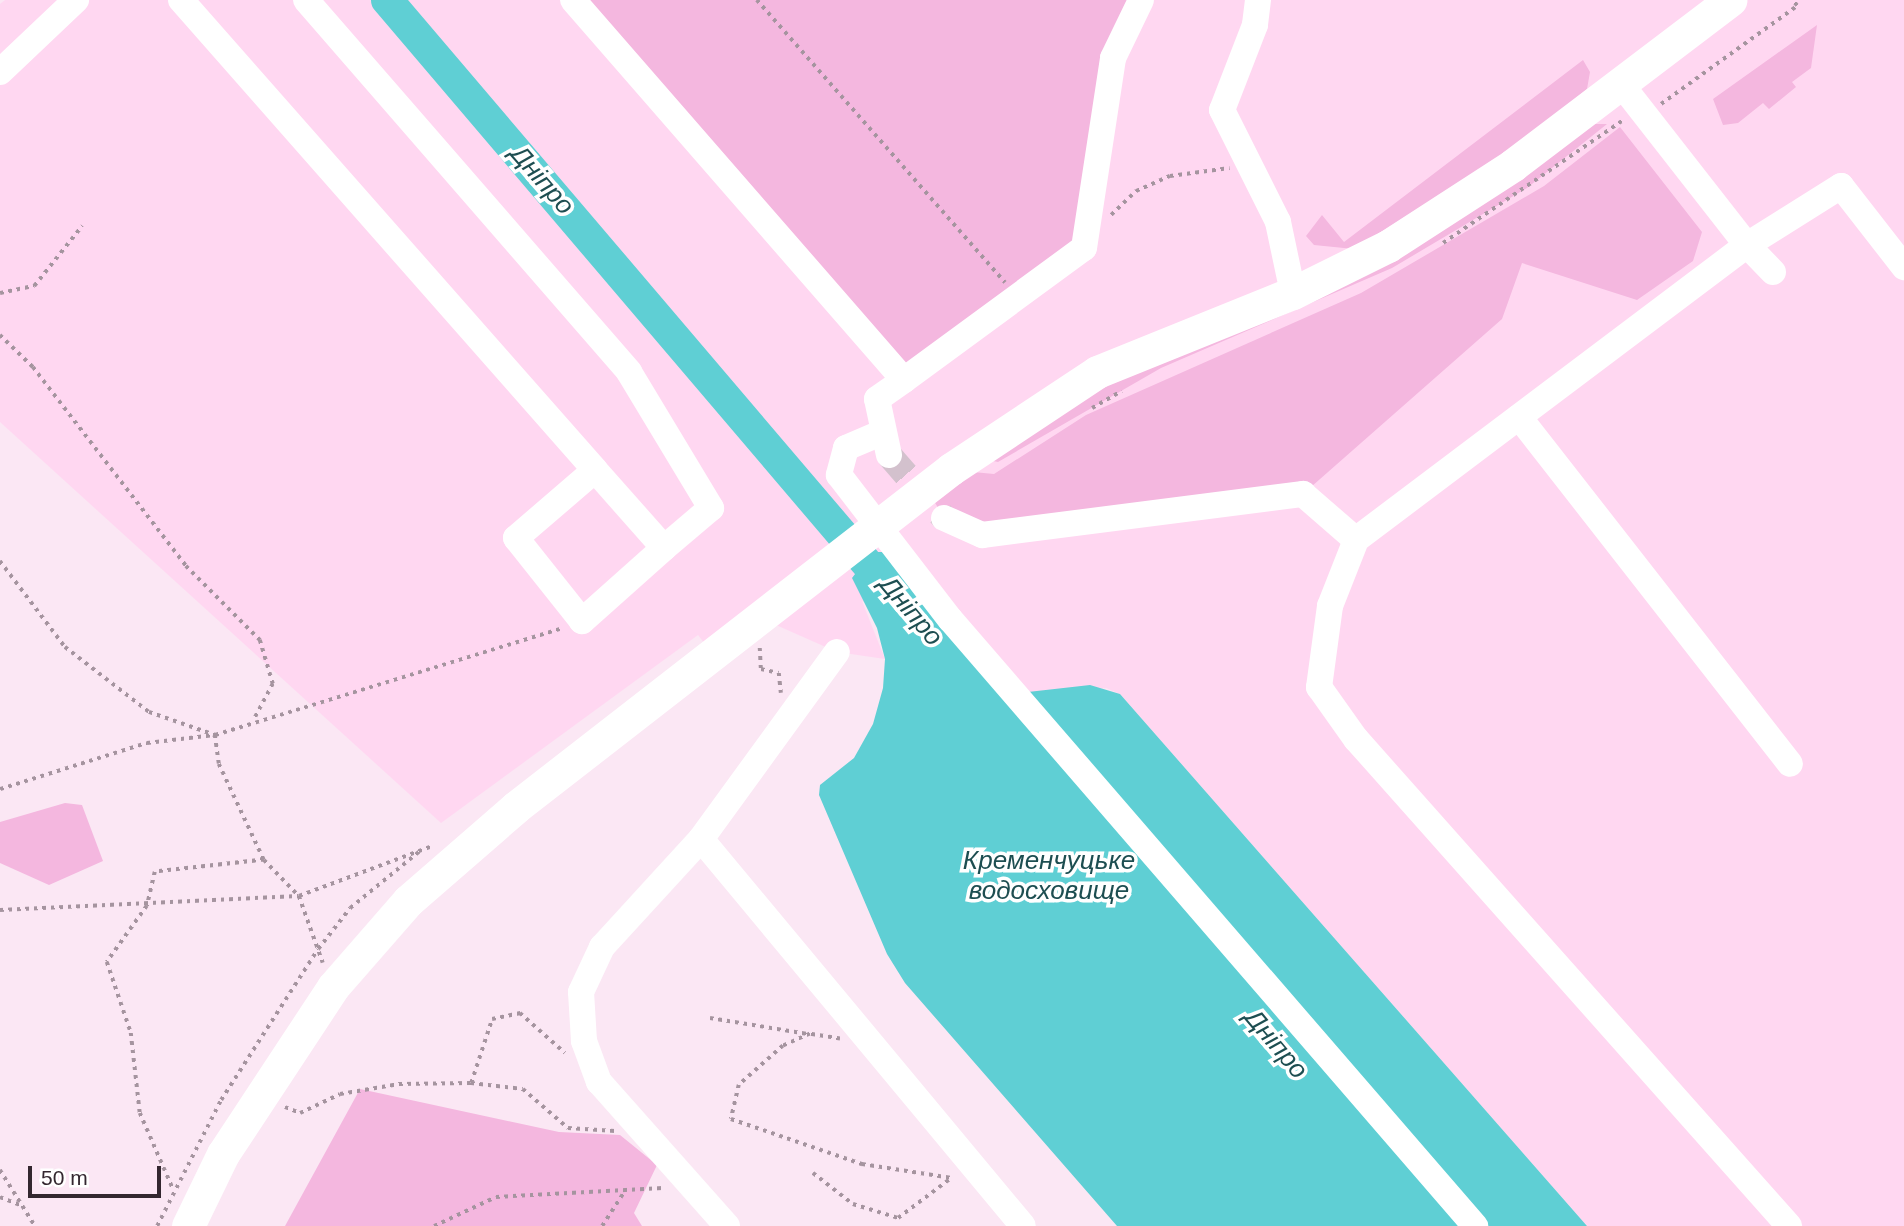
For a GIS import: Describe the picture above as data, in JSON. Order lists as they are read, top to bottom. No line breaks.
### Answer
{"water":["Дніпро","Кременчуцьке водосховище"],"scale_bar":"50 m"}
